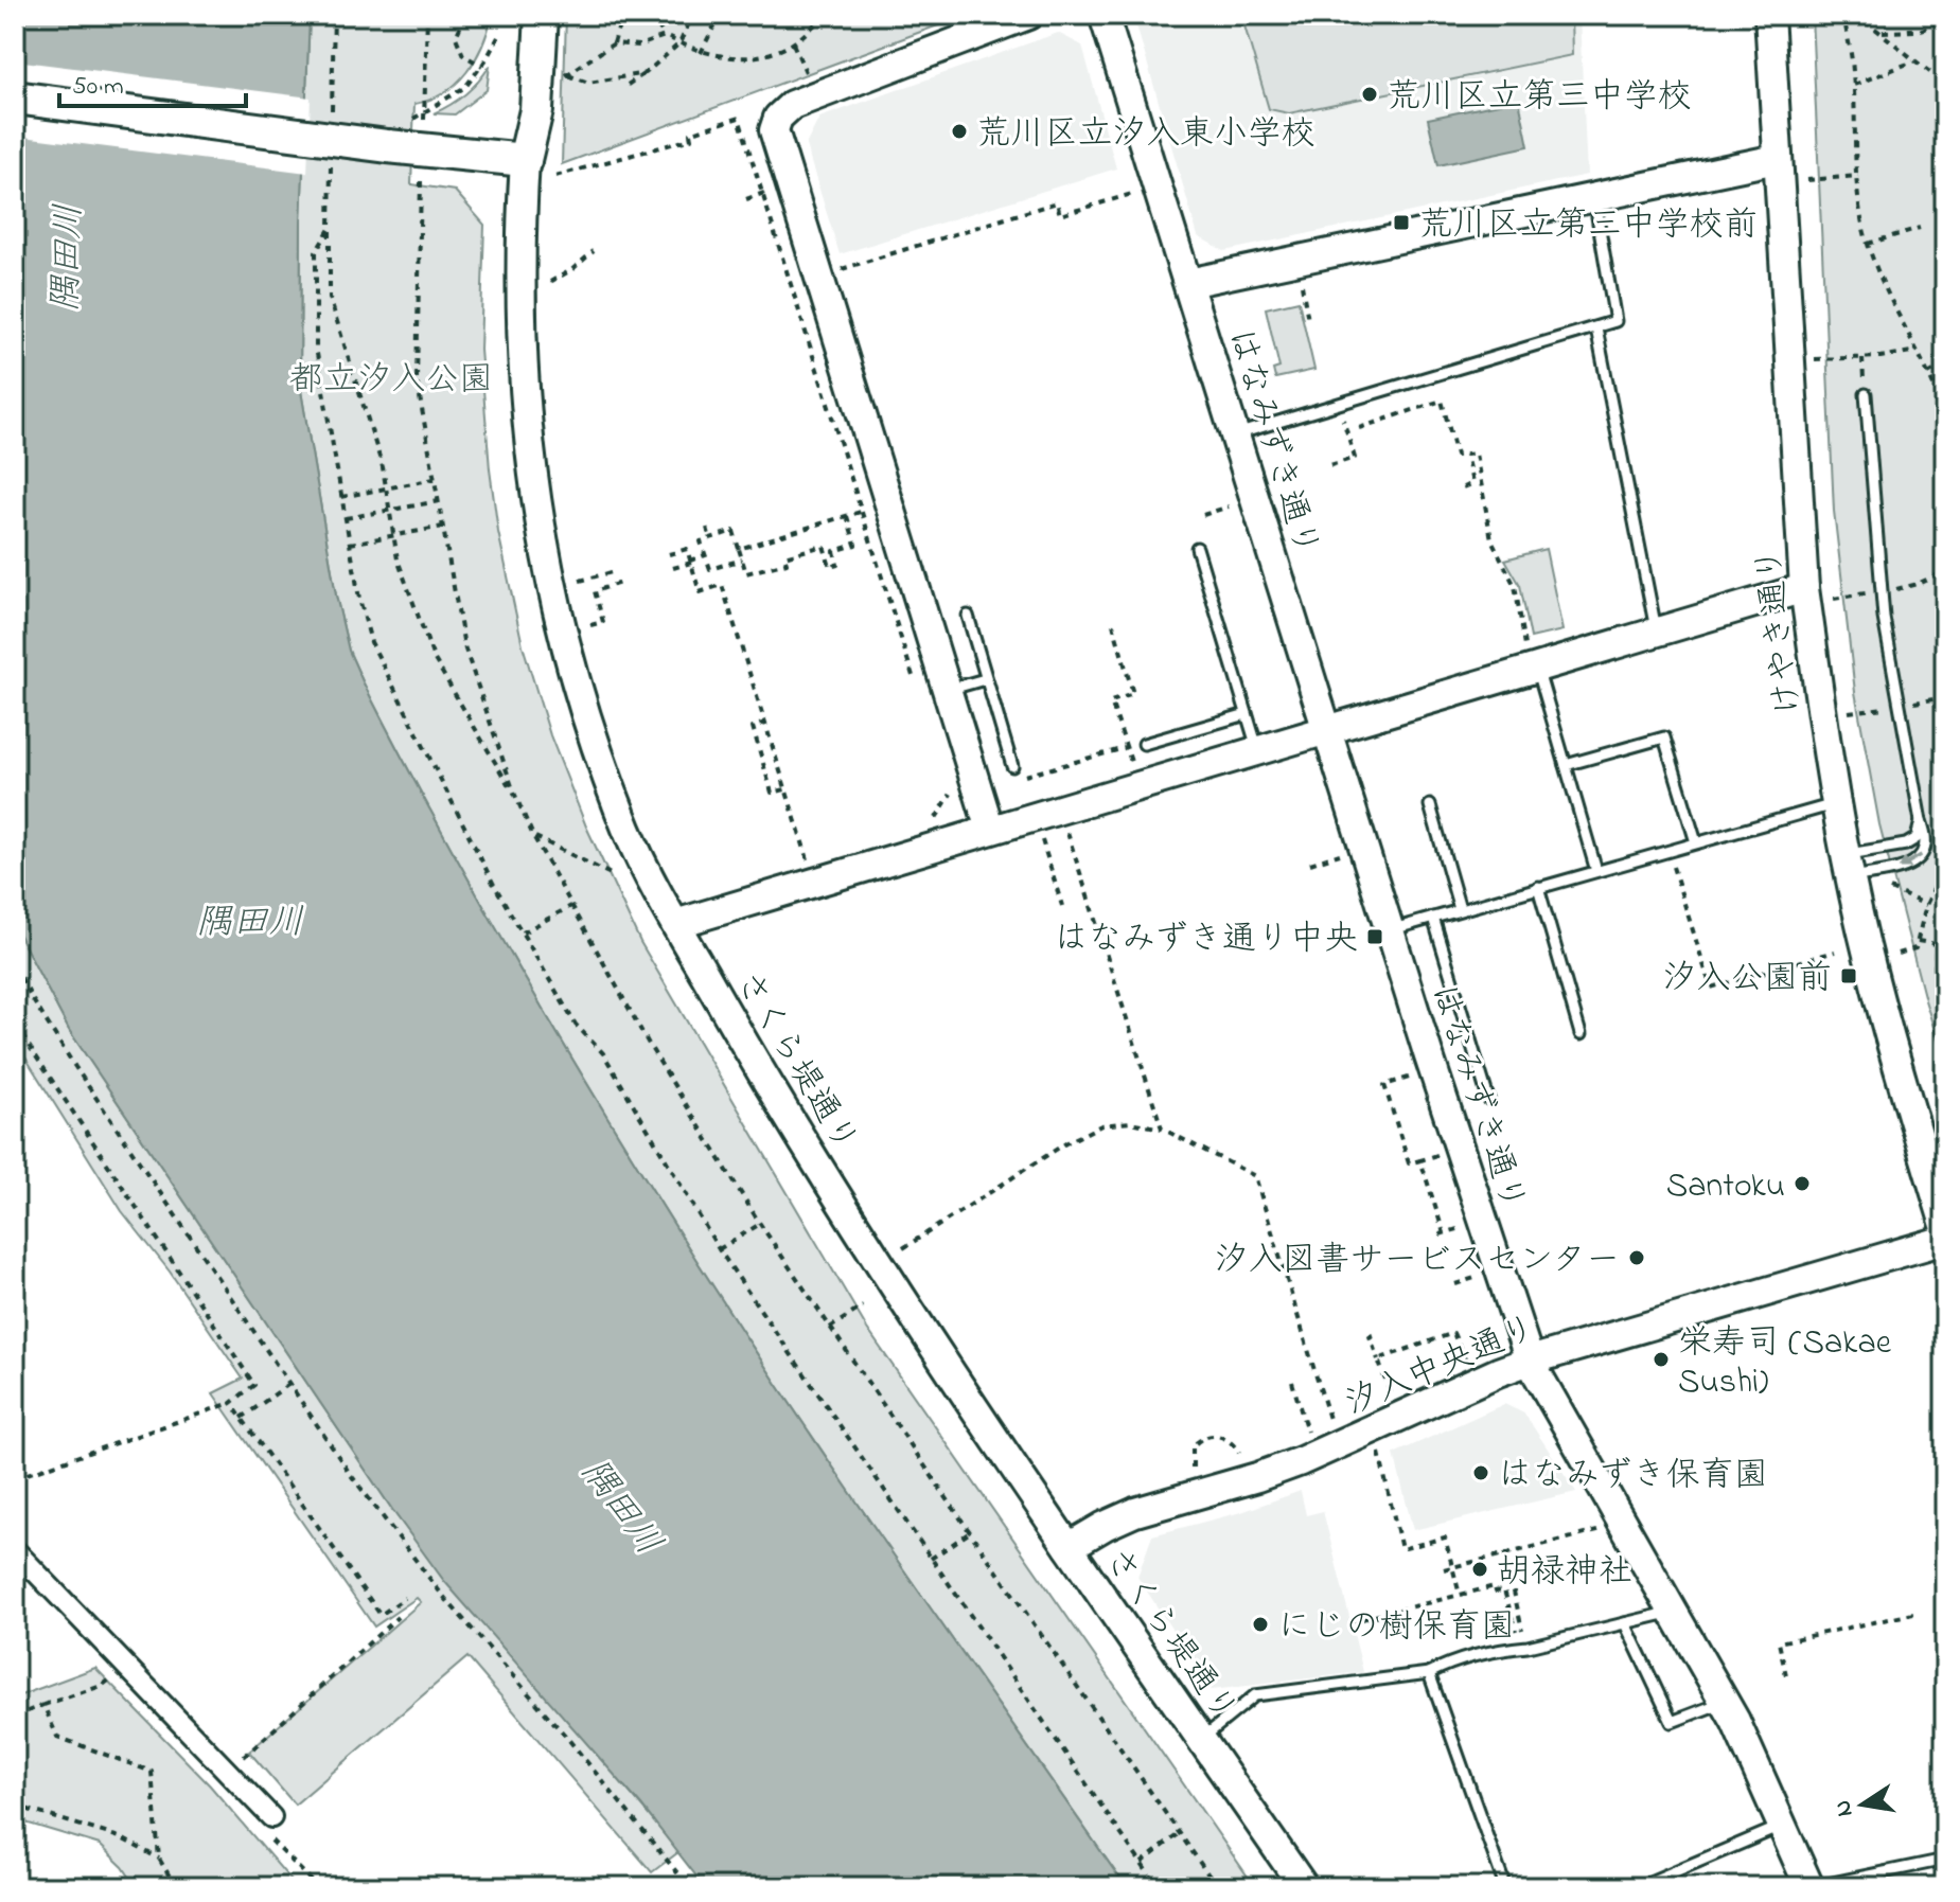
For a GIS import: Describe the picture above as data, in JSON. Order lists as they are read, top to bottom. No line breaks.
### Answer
{"streets":{"street":["はなみずき通り","けやき通り","さくら堤通り","汐入中央通り"]},"crossings":[["はなみずき通り","汐入中央通り"],["さくら堤通り","汐入中央通り"]],"water":["隅田川"],"parks":["都立汐入公園"],"places":{"other":["荒川区立第三中学校","荒川区立汐入東小学校","Santoku","汐入図書サービスセンター","栄寿司 (Sakae Sushi)","はなみずき保育園","胡禄神社","にじの樹保育園"],"transit":["荒川区立第三中学校前","はなみずき通り中央","汐入公園前"]},"scale_bar":"50 m","north":"left"}
